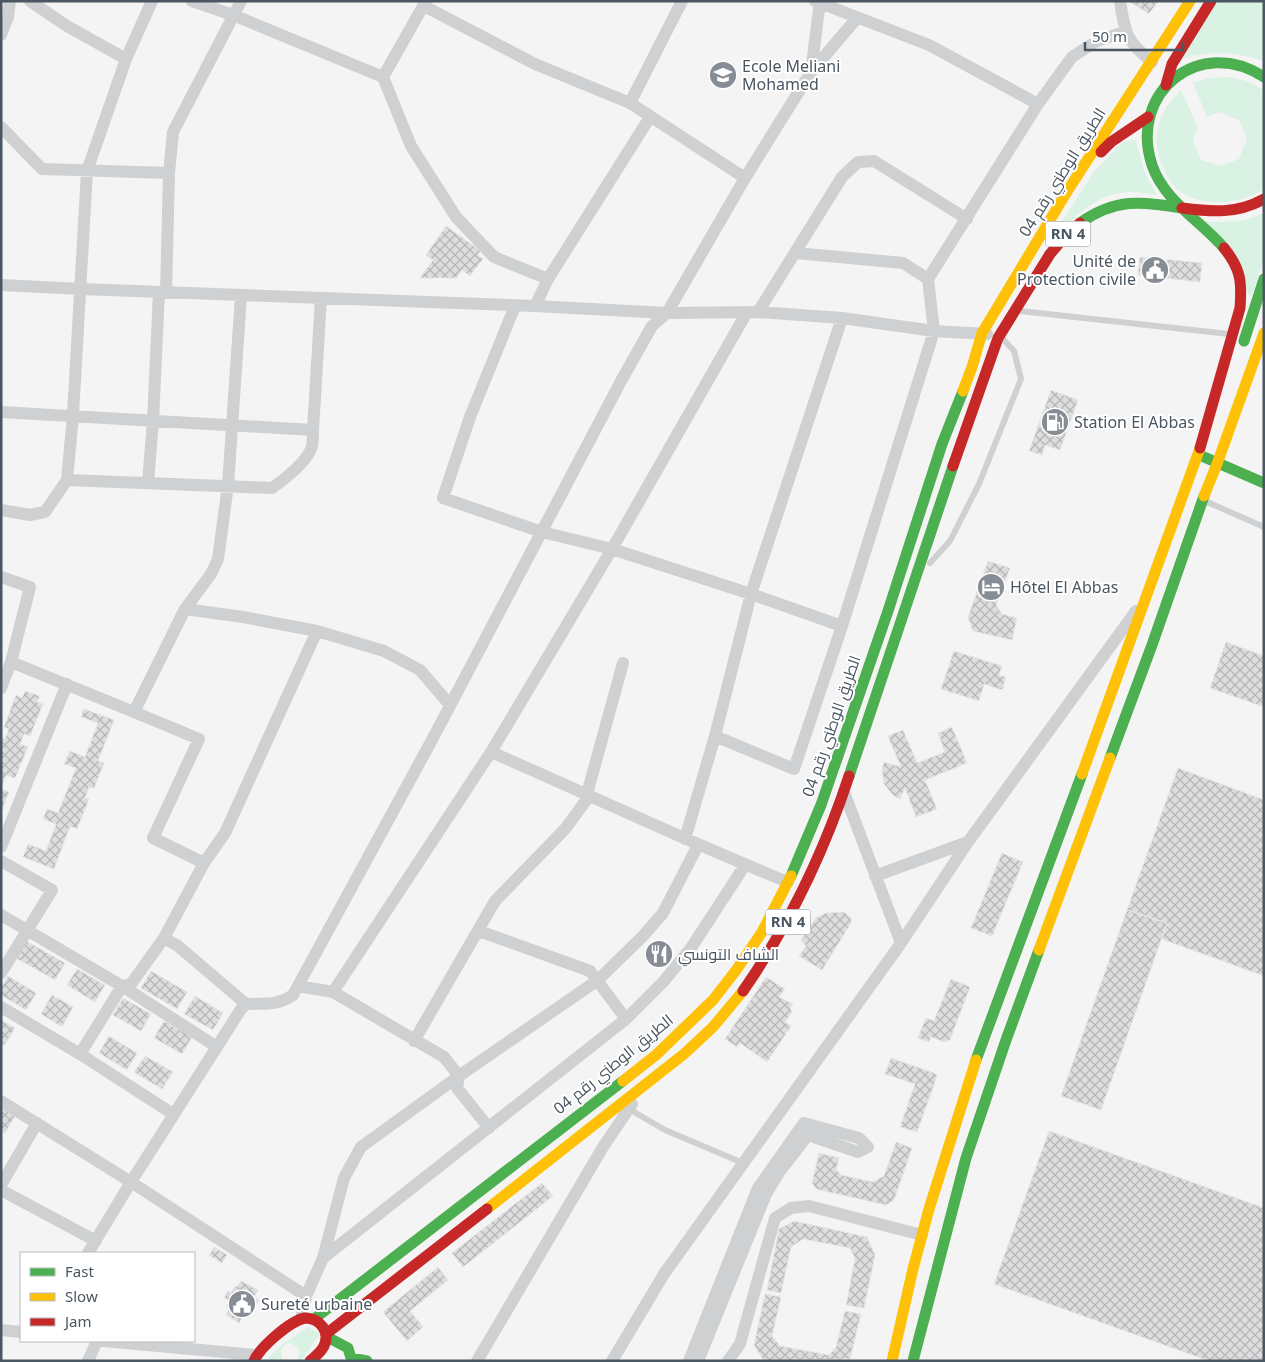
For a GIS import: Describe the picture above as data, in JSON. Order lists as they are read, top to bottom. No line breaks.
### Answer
{"streets":{"main road":["الطريق الوطني رقم 04","RN 4"]},"crossings":[["الطريق الوطني رقم 04","RN 4"]],"places":{"school or university":["Ecole Meliani Mohamed"],"public building":["Unité de Protection civile","Sureté urbaine"],"fuel station":["Station El Abbas"],"hotel":["Hôtel El Abbas"],"restaurant":["الشاف التونسي"]},"legend":["Fast","Slow","Jam"],"scale_bar":"50 m"}
